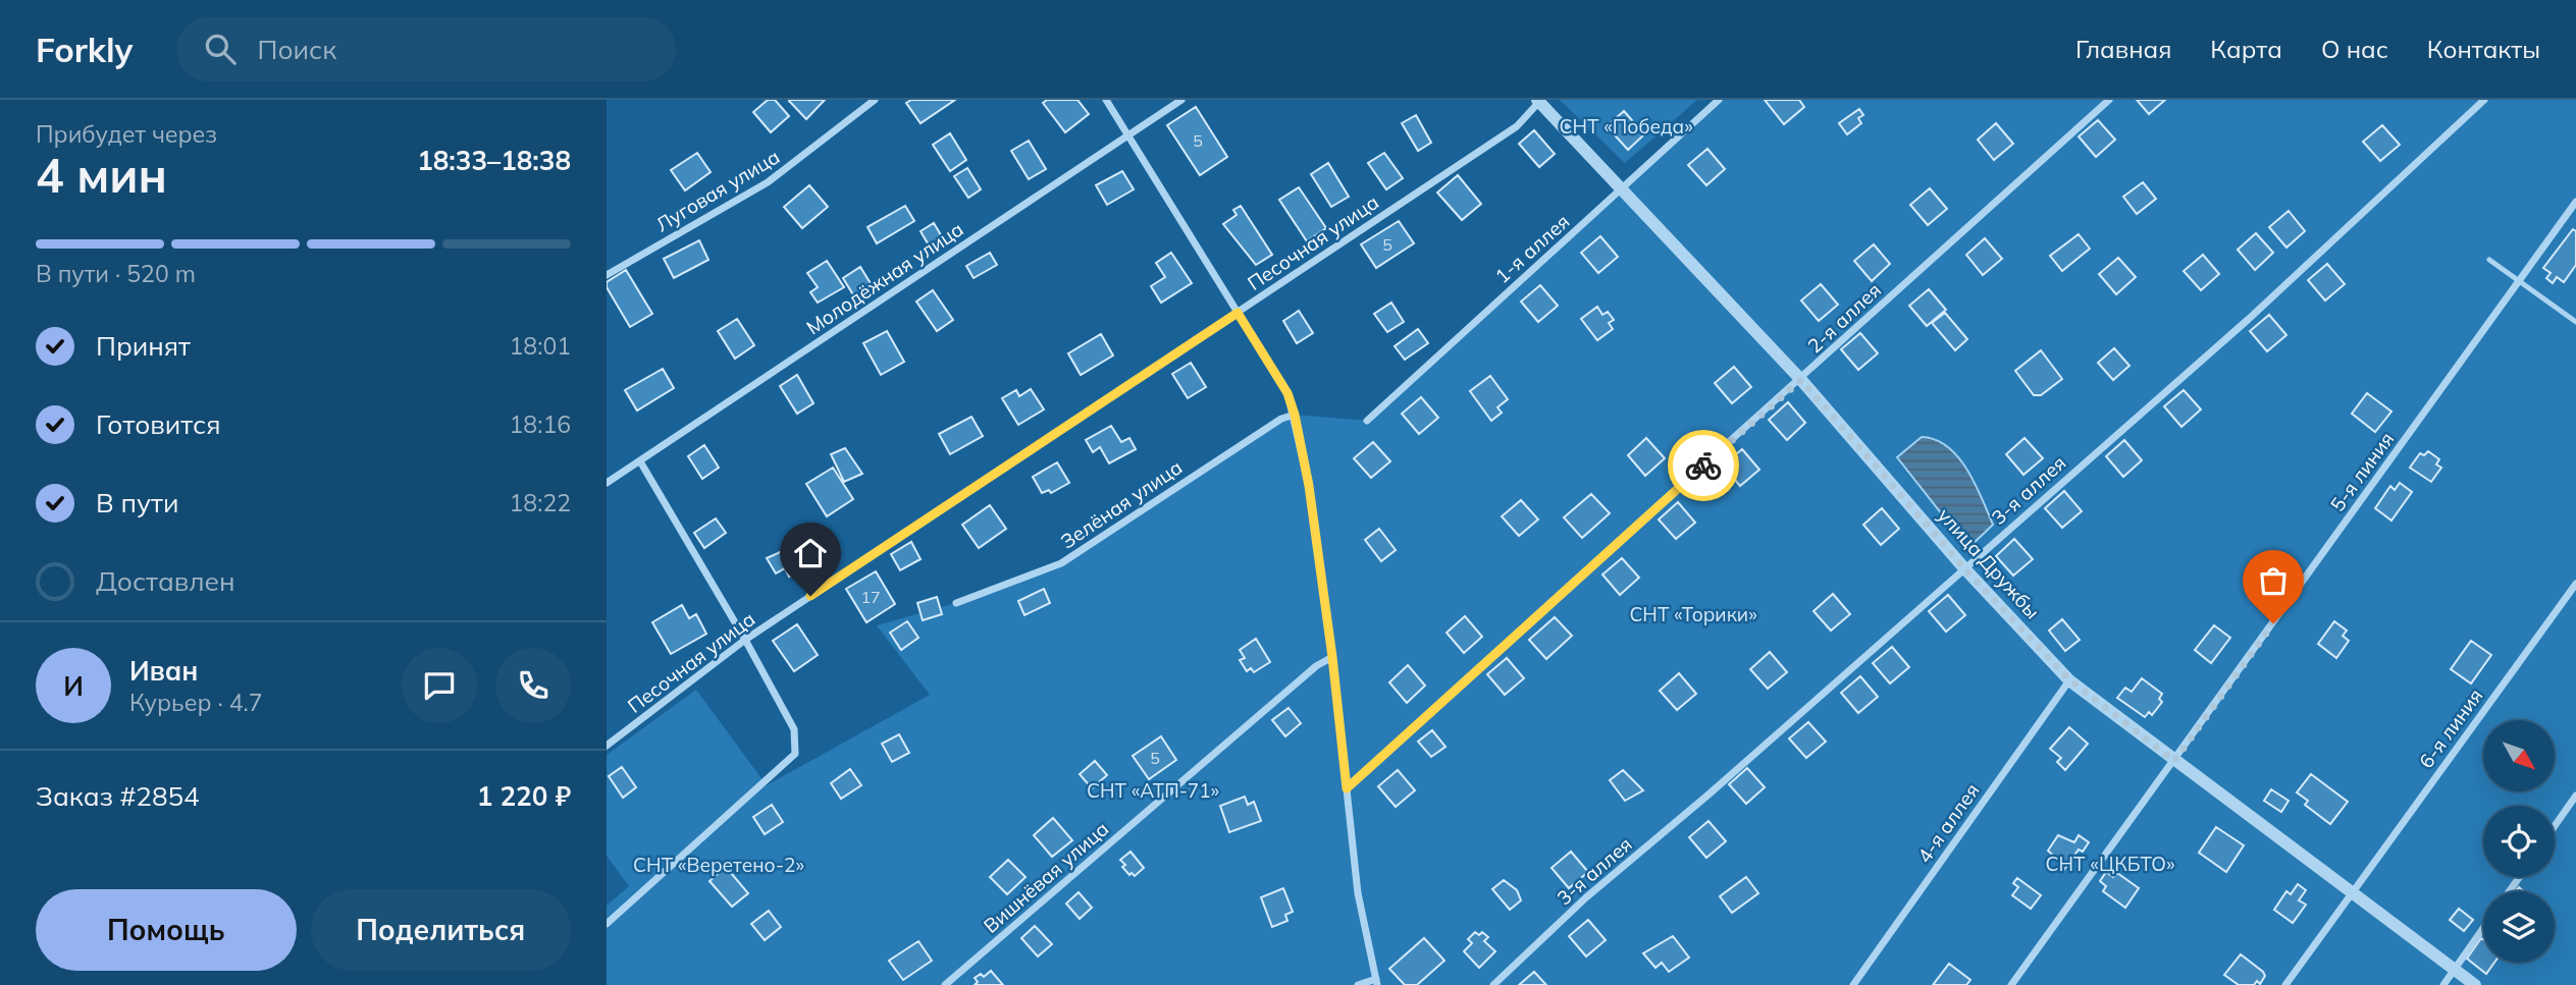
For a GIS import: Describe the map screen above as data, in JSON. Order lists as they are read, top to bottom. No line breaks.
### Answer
{"streets":{"street":["Луговая улица","Песочная улица","1-я аллея","Молодёжная улица","2-я аллея","5-я линия","3-я аллея","Зелёная улица","улица Дружбы","6-я линия","4-я аллея","Вишнёвая улица"]},"crossings":[["Песочная улица","улица Дружбы"],["1-я аллея","улица Дружбы"],["2-я аллея","улица Дружбы"],["5-я линия","улица Дружбы"],["3-я аллея","улица Дружбы"],["улица Дружбы","6-я линия"],["улица Дружбы","4-я аллея"]],"parks":["СНТ «Победа»","СНТ «Торики»","СНТ «АТП-71»","СНТ «ЦКБТО»","СНТ «Веретено-2»"],"house_numbers":["5","5","17","5"],"north":"bottom right","page":{"header":"Forkly","search":"Поиск","nav":["Главная","Карта","О нас","Контакты"],"heading":["4 мин","Прибудет через","18:33–18:38"],"panel":["Иван","Курьер · 4.7","Заказ #2854","1 220 ₽"],"bar":"В пути · 520 m","list":[["Принят","18:01"],["Готовится","18:16"],["В пути","18:22"],"Доставлен"],"round":"И","buttons":["Помощь","Поделиться"]}}
